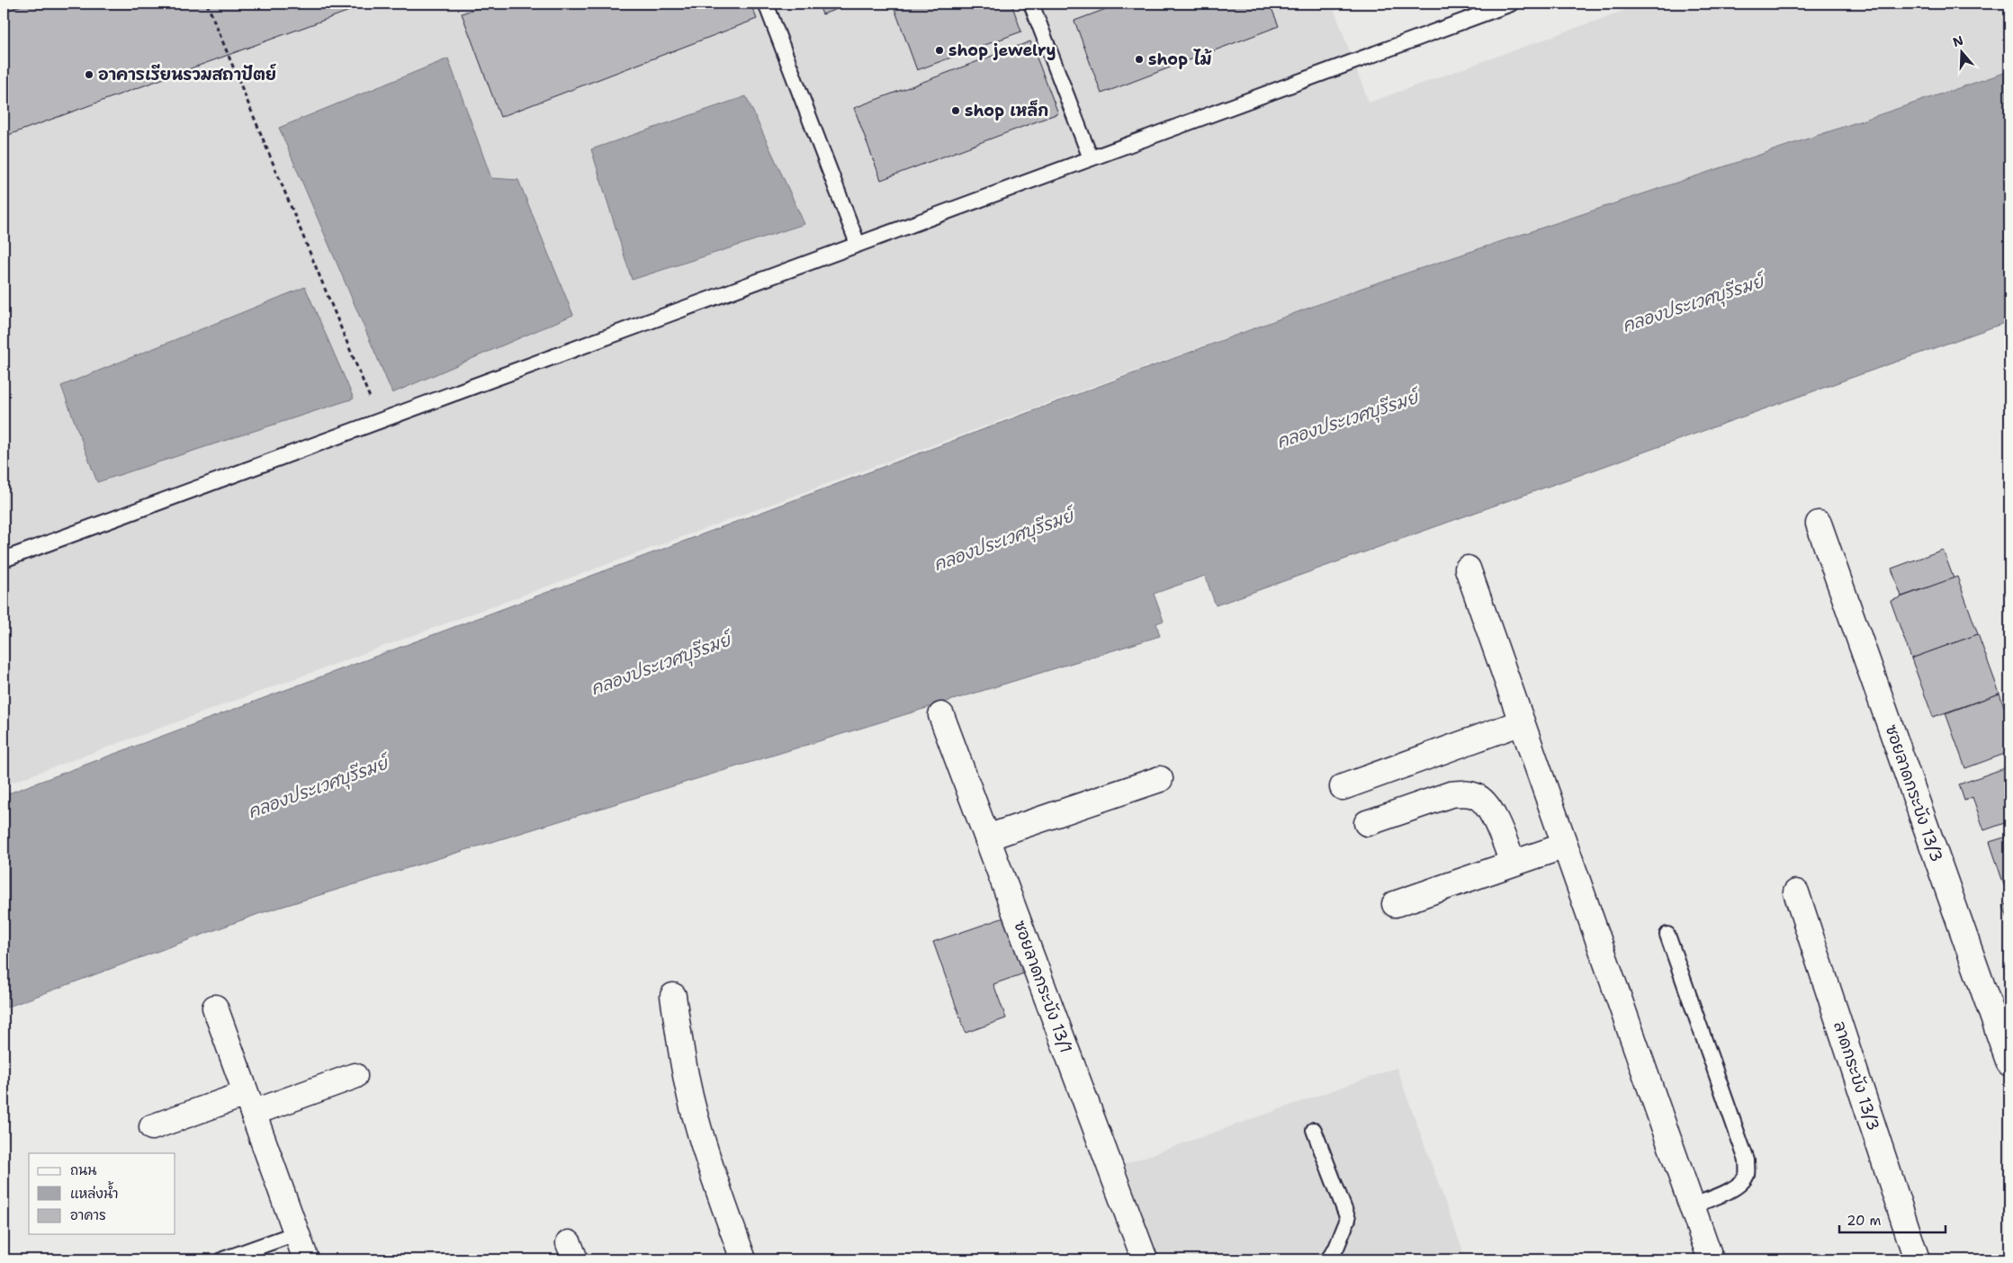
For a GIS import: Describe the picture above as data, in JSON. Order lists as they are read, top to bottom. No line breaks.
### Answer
{"streets":{"street":["ซอยลาดกระบัง 13/3","ซอยลาดกระบัง 13/1","ลาดกระบัง 13/3"]},"water":["คลองประเวศบุรีรมย์"],"places":["shop jewelry","shop ไม้","อาคารเรียนรวมสถาปัตย์","shop เหล็ก"],"legend":["ถนน","แหล่งน้ำ","อาคาร"],"scale_bar":"20 m","north":"top"}
